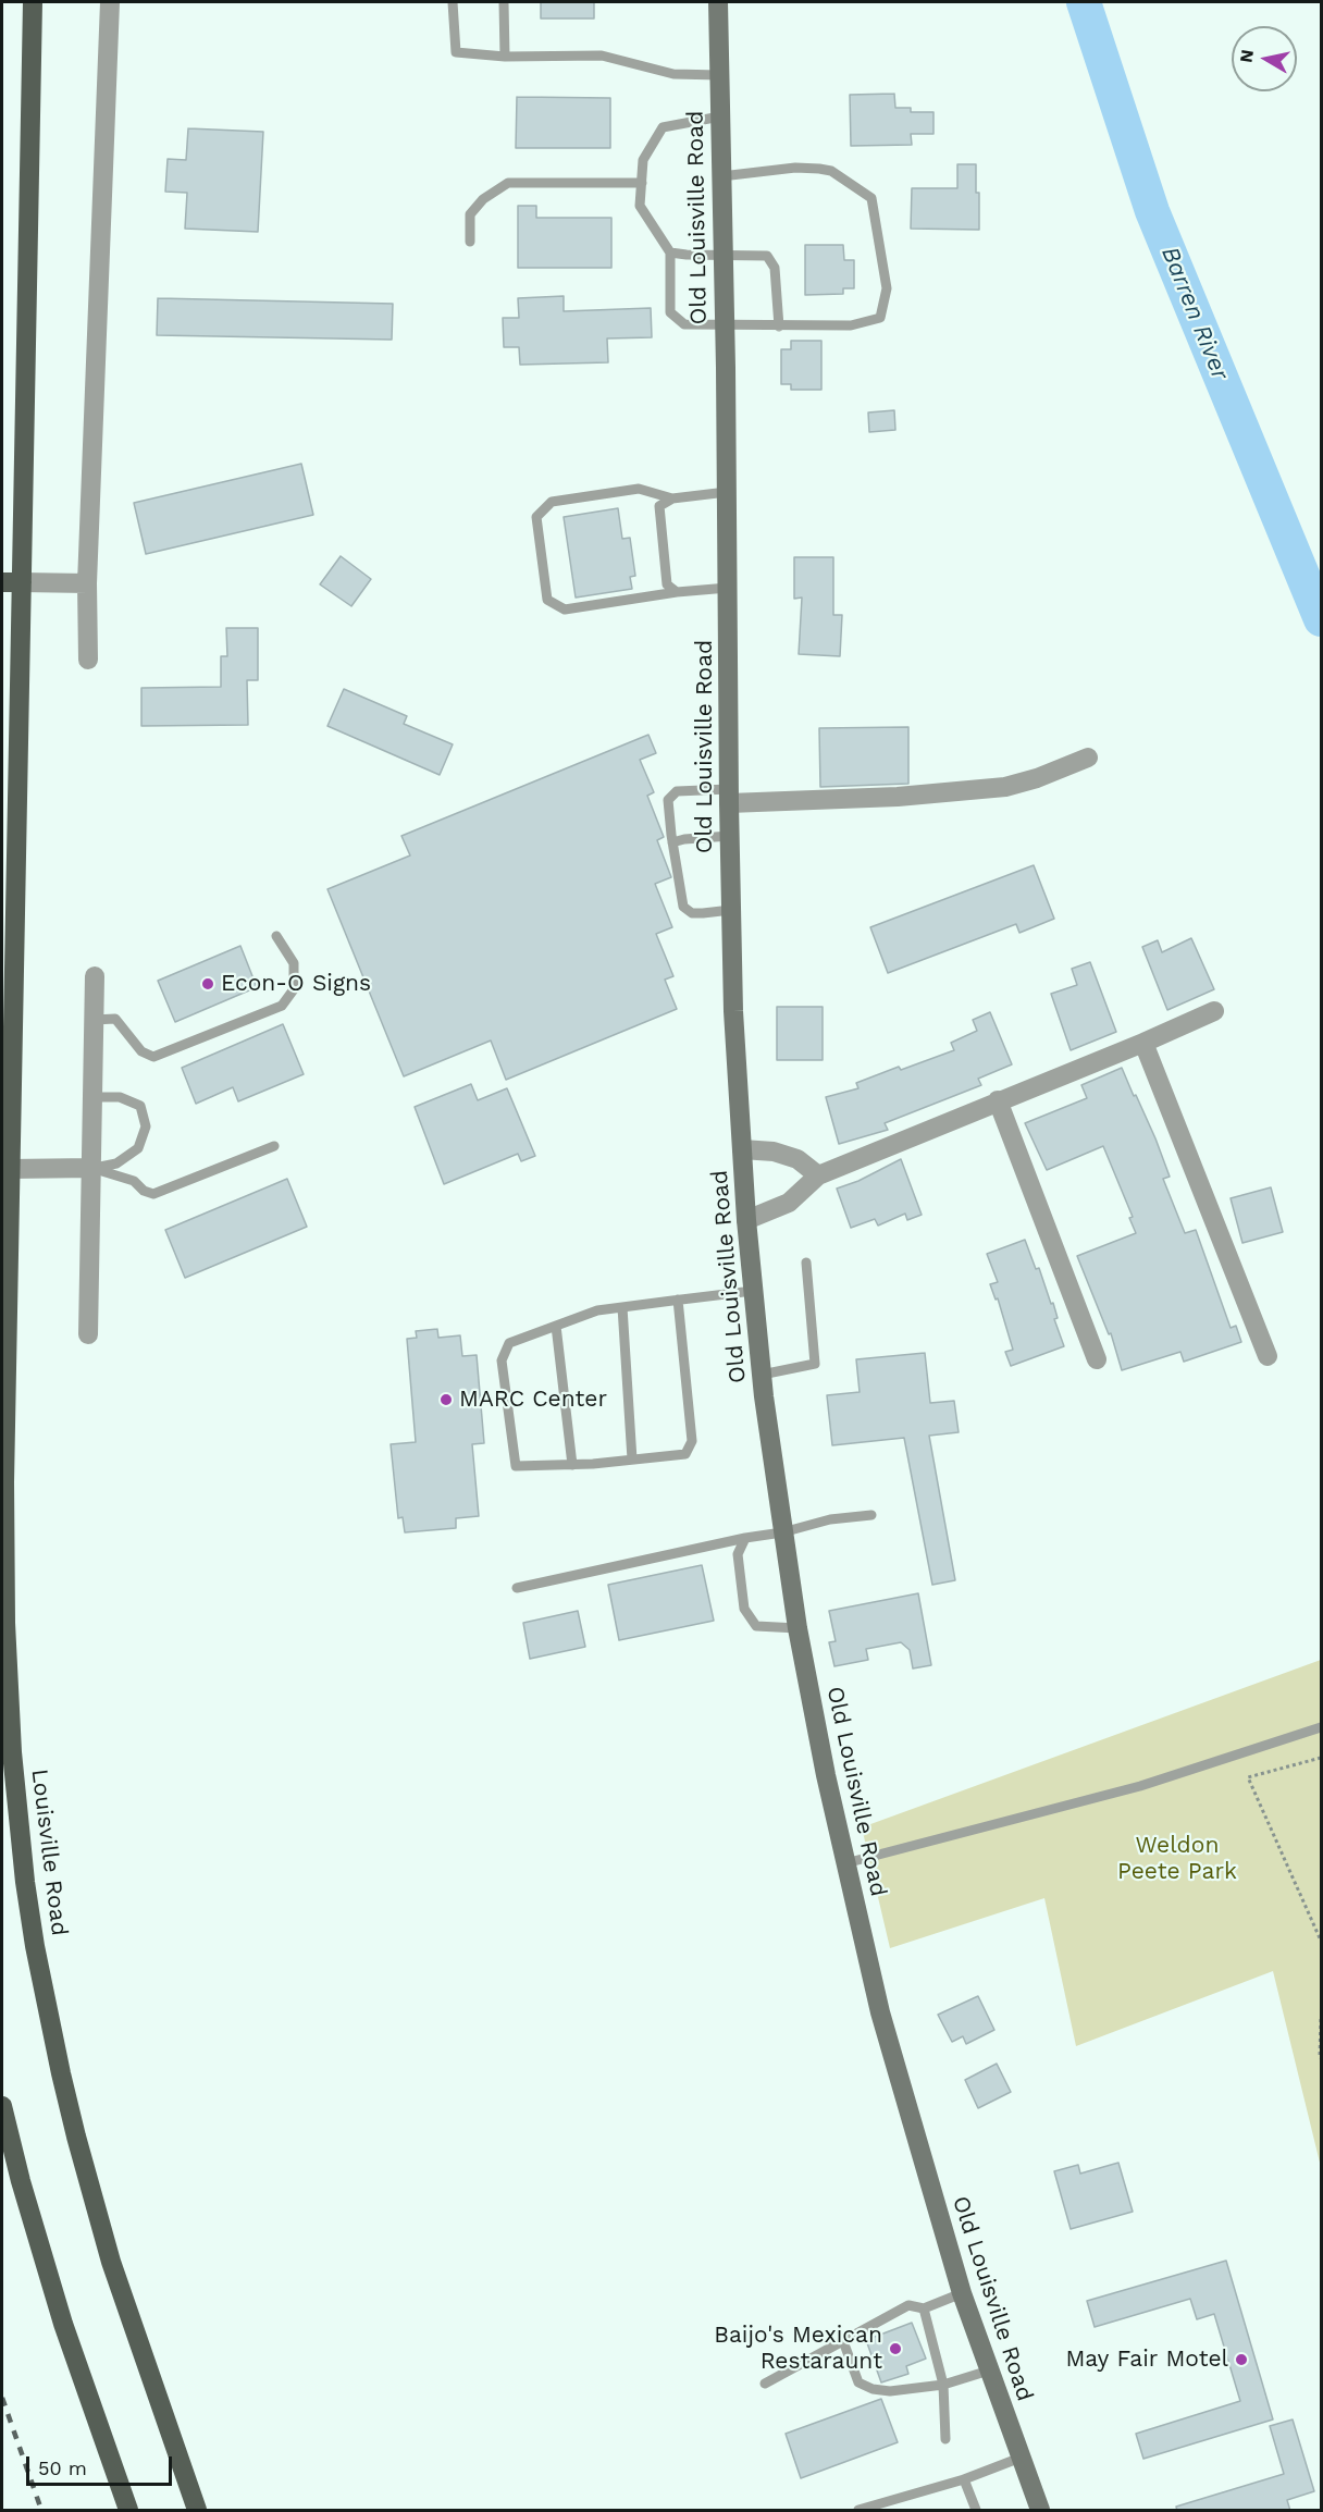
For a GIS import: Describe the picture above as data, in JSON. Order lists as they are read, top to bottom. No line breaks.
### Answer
{"streets":{"main road":["Louisville Road"],"street":["Old Louisville Road"]},"water":["Barren River"],"parks":["Weldon Peete Park"],"places":["Econ-O Signs","MARC Center","Baijo's Mexican Restaraunt","May Fair Motel"],"scale_bar":"50 m","north":"left"}
